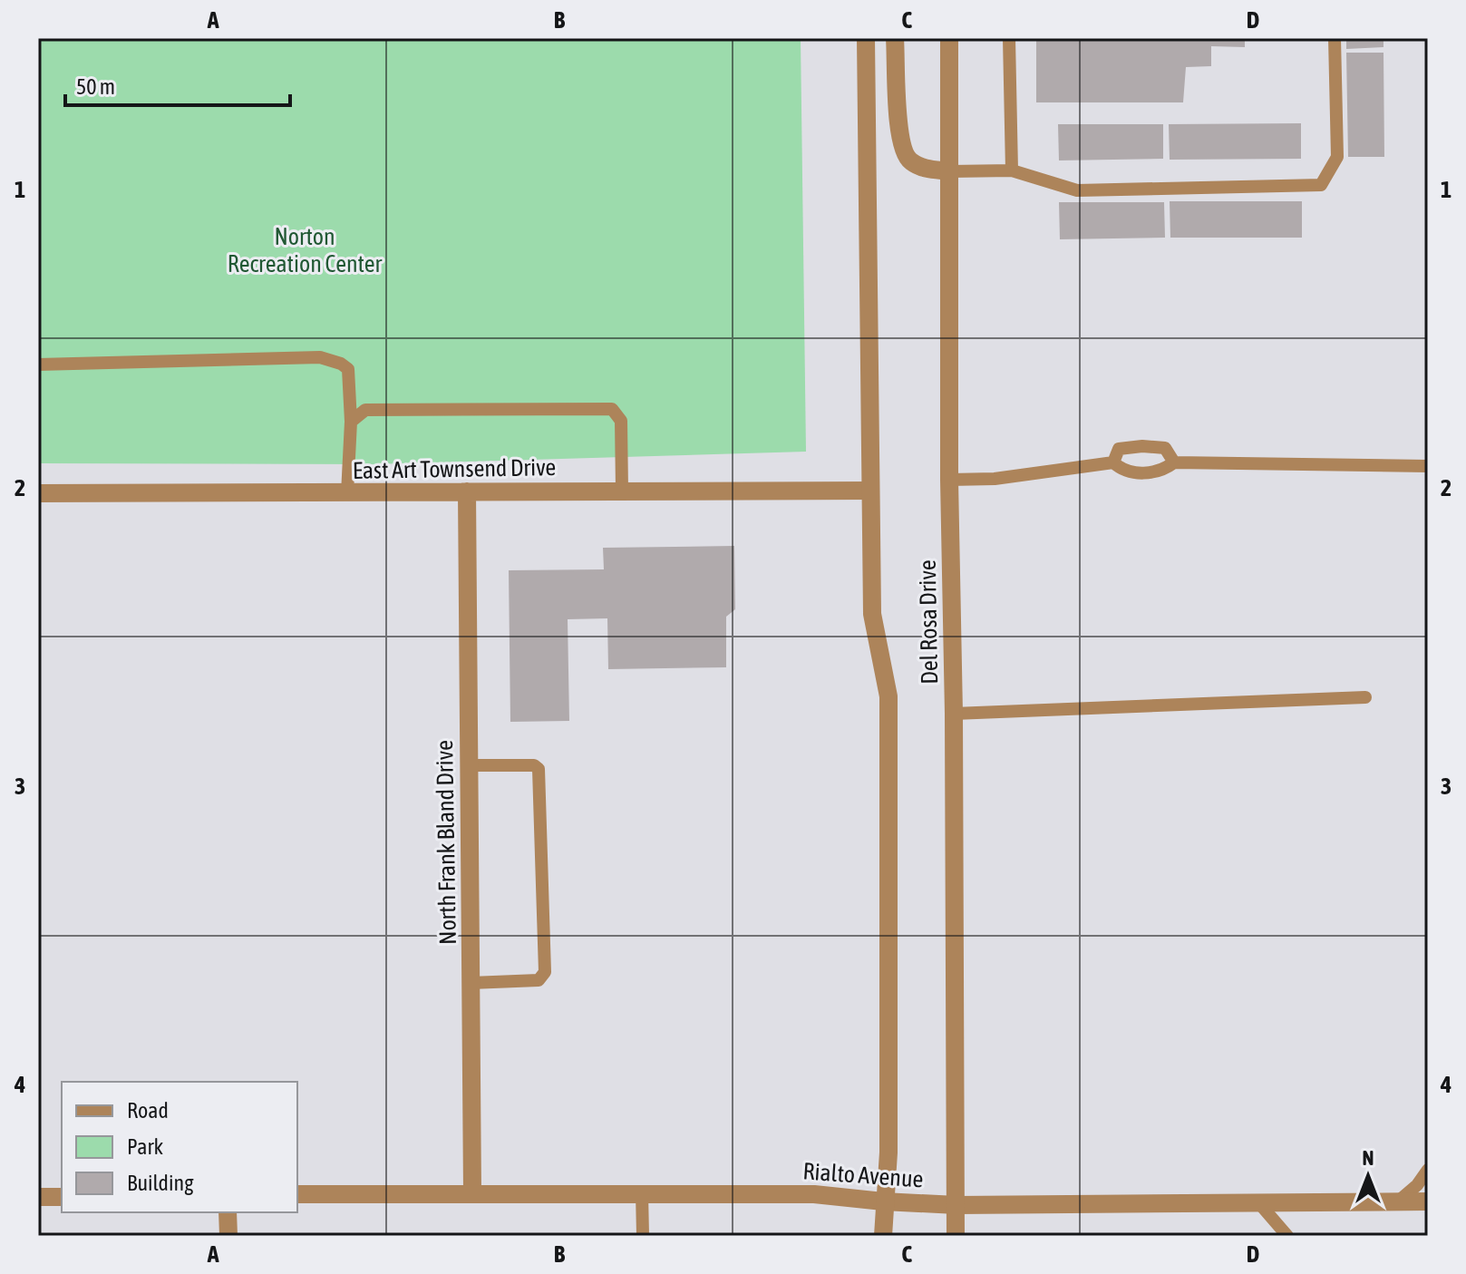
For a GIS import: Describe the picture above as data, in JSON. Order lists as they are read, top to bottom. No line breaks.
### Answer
{"streets":{"street":["East Art Townsend Drive","Del Rosa Drive","North Frank Bland Drive","Rialto Avenue"]},"crossings":[["East Art Townsend Drive","Del Rosa Drive"],["East Art Townsend Drive","North Frank Bland Drive"],["Del Rosa Drive","Rialto Avenue"],["North Frank Bland Drive","Rialto Avenue"]],"parks":["Norton Recreation Center"],"legend":["Road","Park","Building"],"scale_bar":"50 m","north":"top","grid":{"columns":["A","B","C","D"],"rows":["1","2","3","4"]}}
